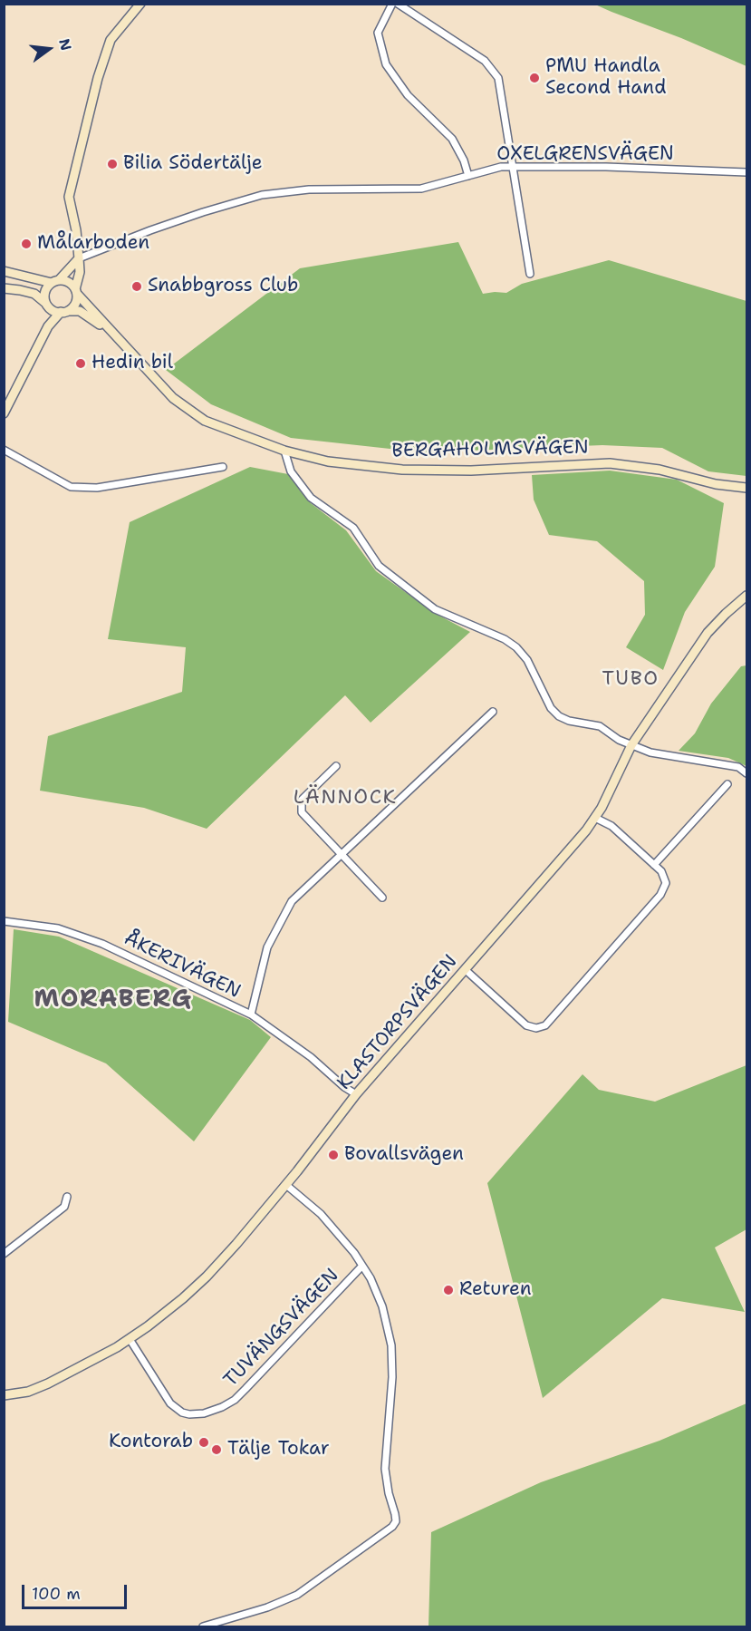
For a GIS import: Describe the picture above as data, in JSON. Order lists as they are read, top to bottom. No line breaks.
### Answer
{"streets":{"street":["OXELGRENSVÄGEN","BERGAHOLMSVÄGEN","ÅKERIVÄGEN","KLASTORPSVÄGEN","TUVÄNGSVÄGEN"]},"crossings":[["ÅKERIVÄGEN","KLASTORPSVÄGEN"],["KLASTORPSVÄGEN","TUVÄNGSVÄGEN"]],"districts":["TUBO","LÄNNOCK","MORABERG"],"places":["PMU Handla Second Hand","Bilia Södertälje","Målarboden","Snabbgross Club","Hedin bil","Bovallsvägen","Returen","Kontorab","Tälje Tokar"],"scale_bar":"100 m","north":"right"}
